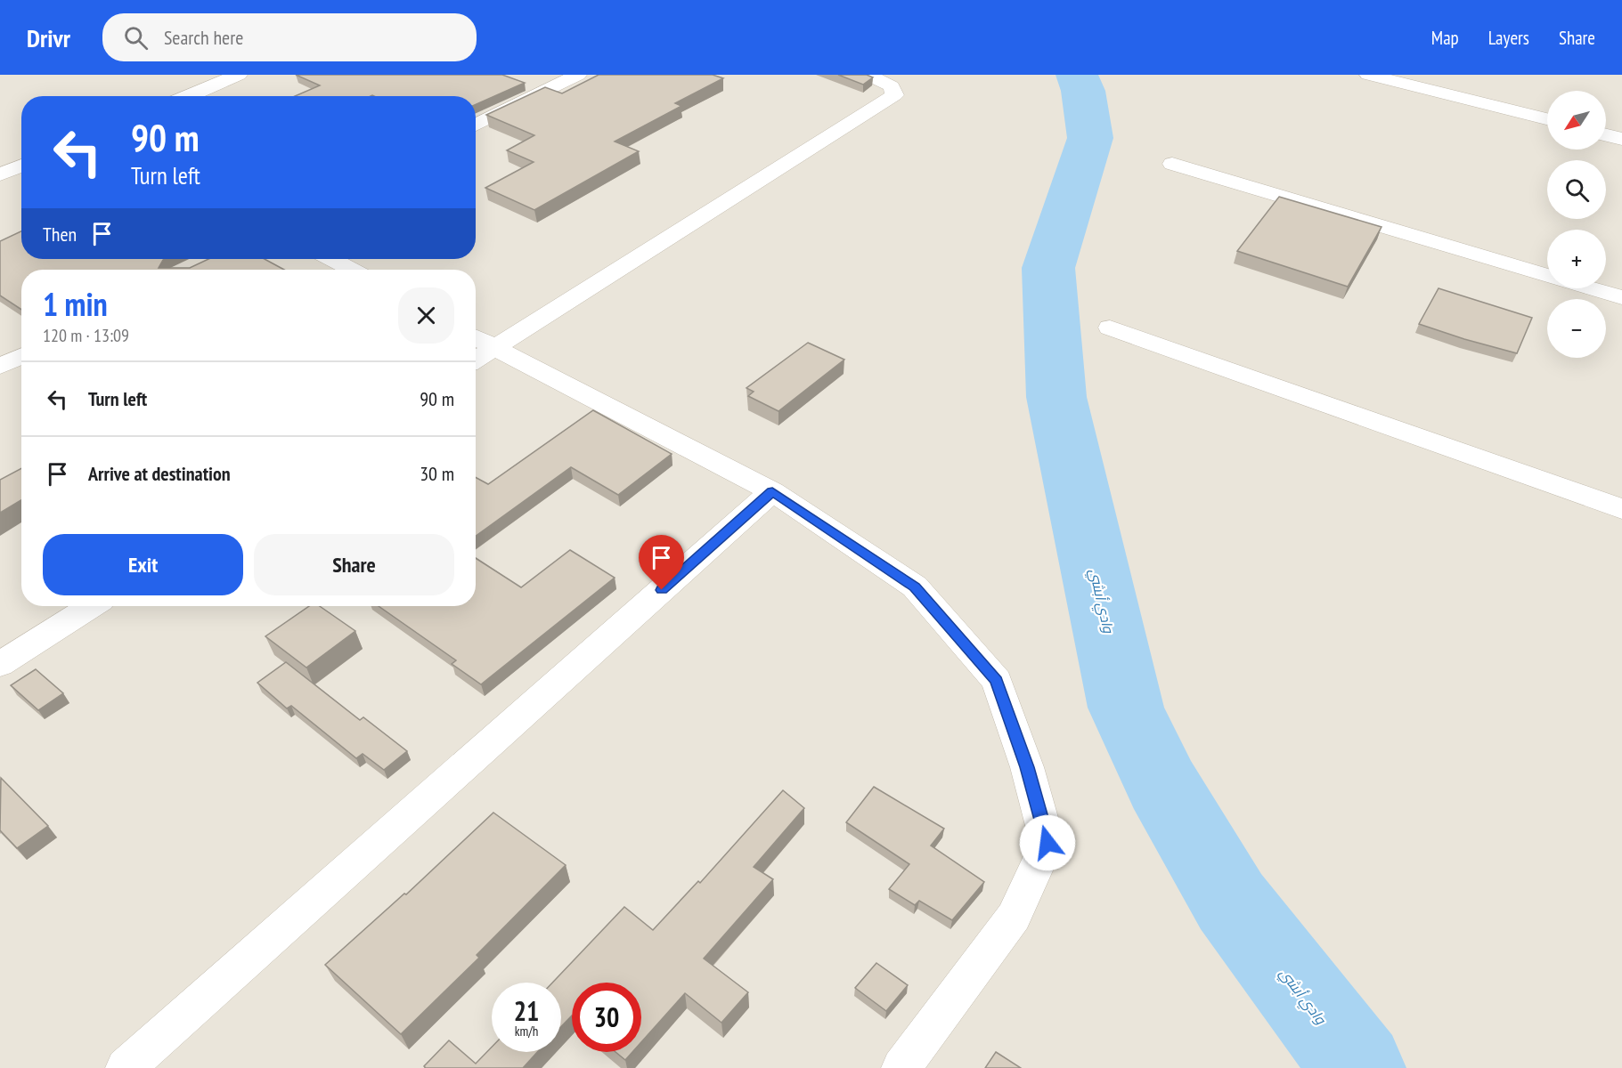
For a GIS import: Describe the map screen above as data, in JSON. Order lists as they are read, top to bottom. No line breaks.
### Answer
{"water":["وادي أبشي"],"north":"bottom left","page":{"header":"Drivr","search":"Search here","nav":["Map","Layers","Share"],"map_buttons":["+","−"],"turn":["90 m","Turn left"],"then":"Then","heading":["1 min","120 m · 13:09"],"list":[{"name":"Turn left","value":"90 m"},{"name":"Arrive at destination","value":"30 m"}],"buttons":["Exit","Share"],"speed":"21 km/h","limit":"30"}}
